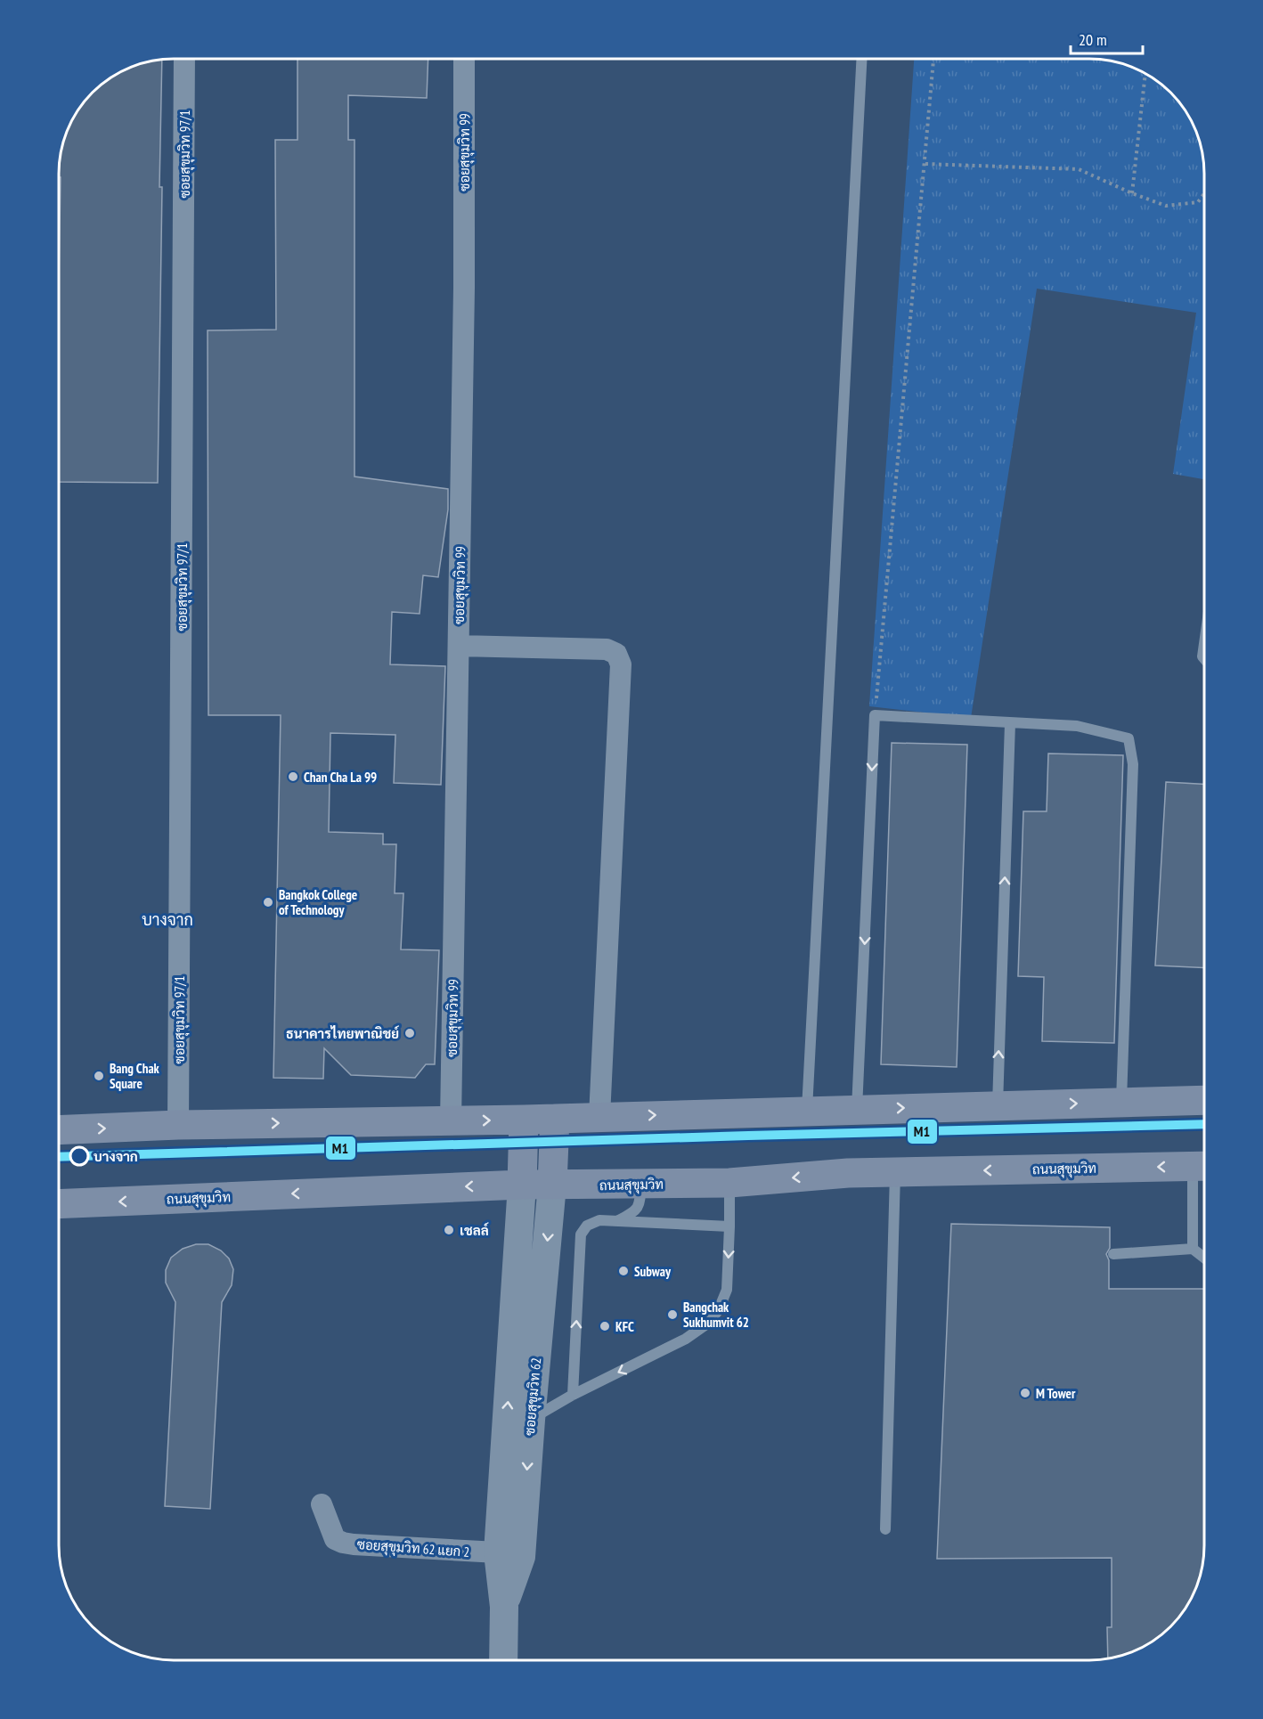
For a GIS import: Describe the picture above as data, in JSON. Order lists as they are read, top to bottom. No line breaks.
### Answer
{"streets":{"main road":["ถนนสุขุมวิท"],"street":["ซอยสุขุมวิท 99","ซอยสุขุมวิท 97/1","ซอยสุขุมวิท 62","ซอยสุขุมวิท 62 แยก 2"]},"crossings":[["ถนนสุขุมวิท","ซอยสุขุมวิท 62"],["ซอยสุขุมวิท 62","ซอยสุขุมวิท 62 แยก 2"]],"districts":["บางจาก"],"places":["Chan Cha La 99","Bangkok College of Technology","ธนาคารไทยพาณิชย์","Bang Chak Square","บางจาก","เชลล์","Subway","Bangchak Sukhumvit 62","KFC","M Tower"],"lines":["transit line M1"],"scale_bar":"20 m"}
